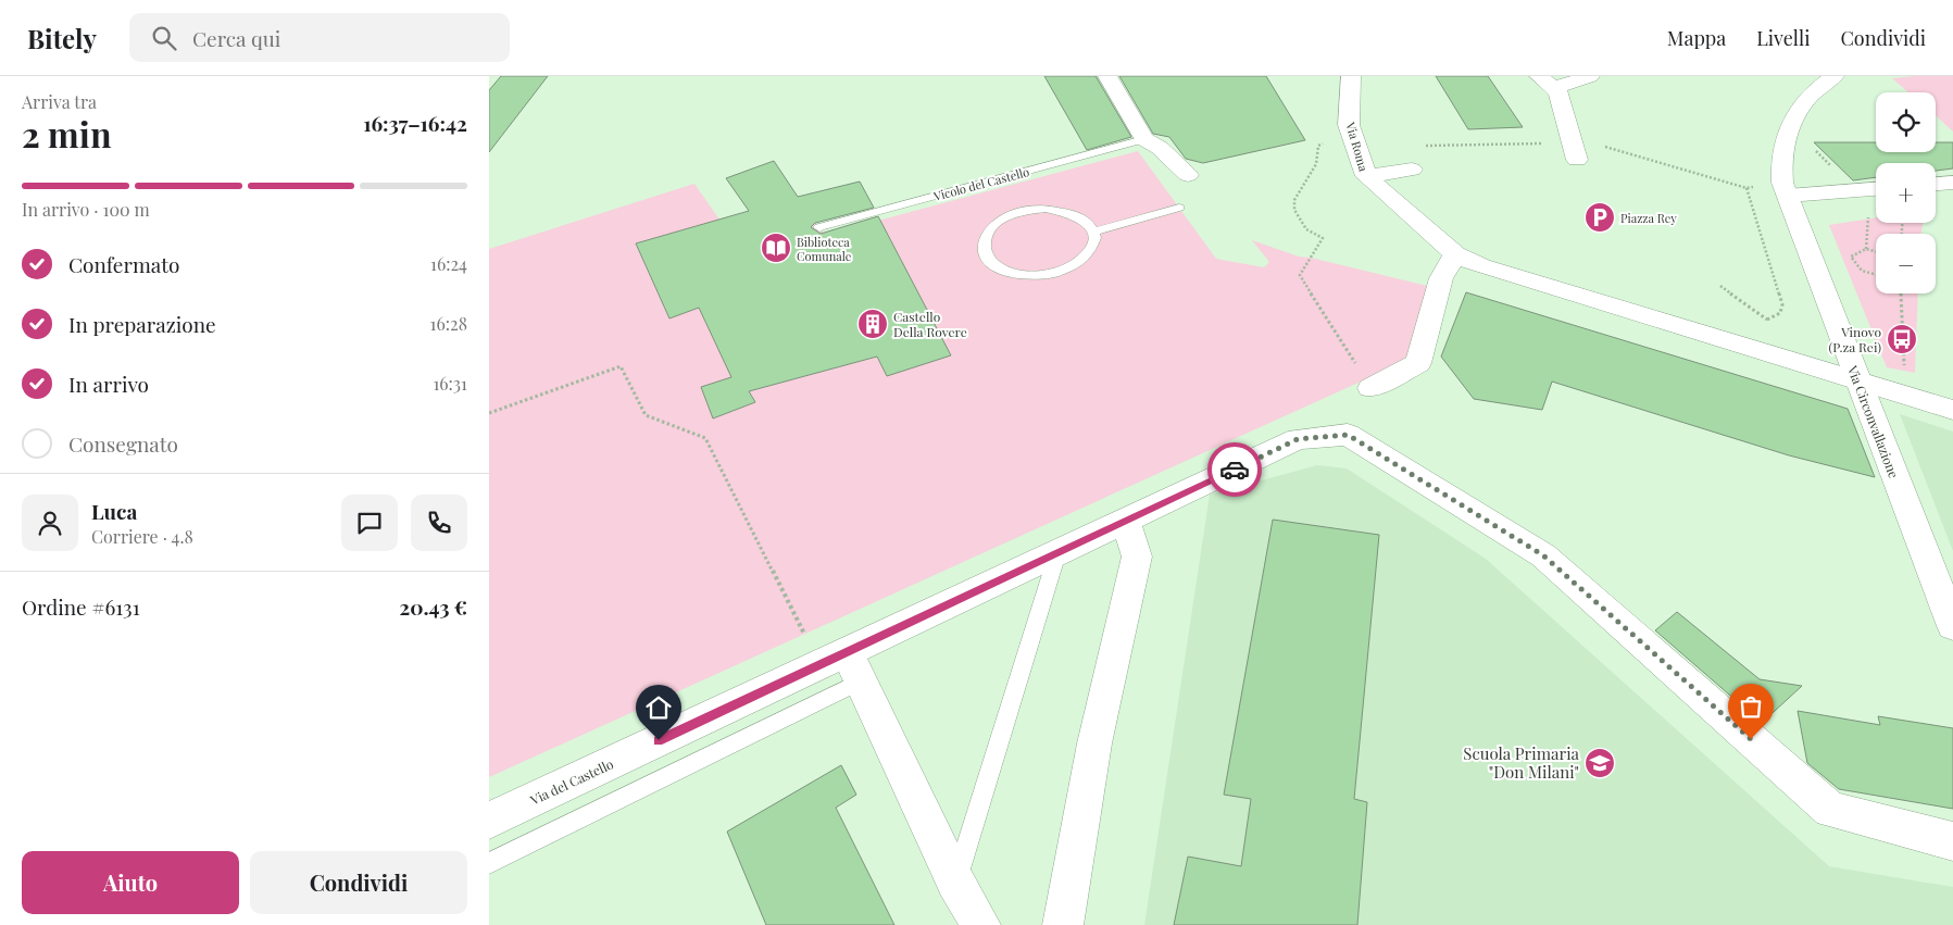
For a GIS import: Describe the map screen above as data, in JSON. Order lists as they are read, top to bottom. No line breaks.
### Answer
{"streets":{"street":["Via Roma","Via Circonvallazione","Via del Castello"],"lane":["Vicolo del Castello"]},"crossings":[["Via Roma","Via Circonvallazione"]],"places":{"parking":["Piazza Rey"],"library":["Biblioteca Comunale"],"building":["Castello Della Rovere"],"bus stop":["Vinovo (P.za Rei)"],"school or university":["Scuola Primaria \"Don Milani\""]},"page":{"header":"Bitely","search":"Cerca qui","nav":["Mappa","Livelli","Condividi"],"heading":["2 min","Arriva tra","16:37–16:42"],"panel":["Luca","Corriere · 4.8","Ordine #6131","20.43 €"],"map_buttons":["+","−"],"bar":"In arrivo · 100 m","list":[["Confermato","16:24"],["In preparazione","16:28"],["In arrivo","16:31"],"Consegnato"],"buttons":["Aiuto","Condividi"]}}
